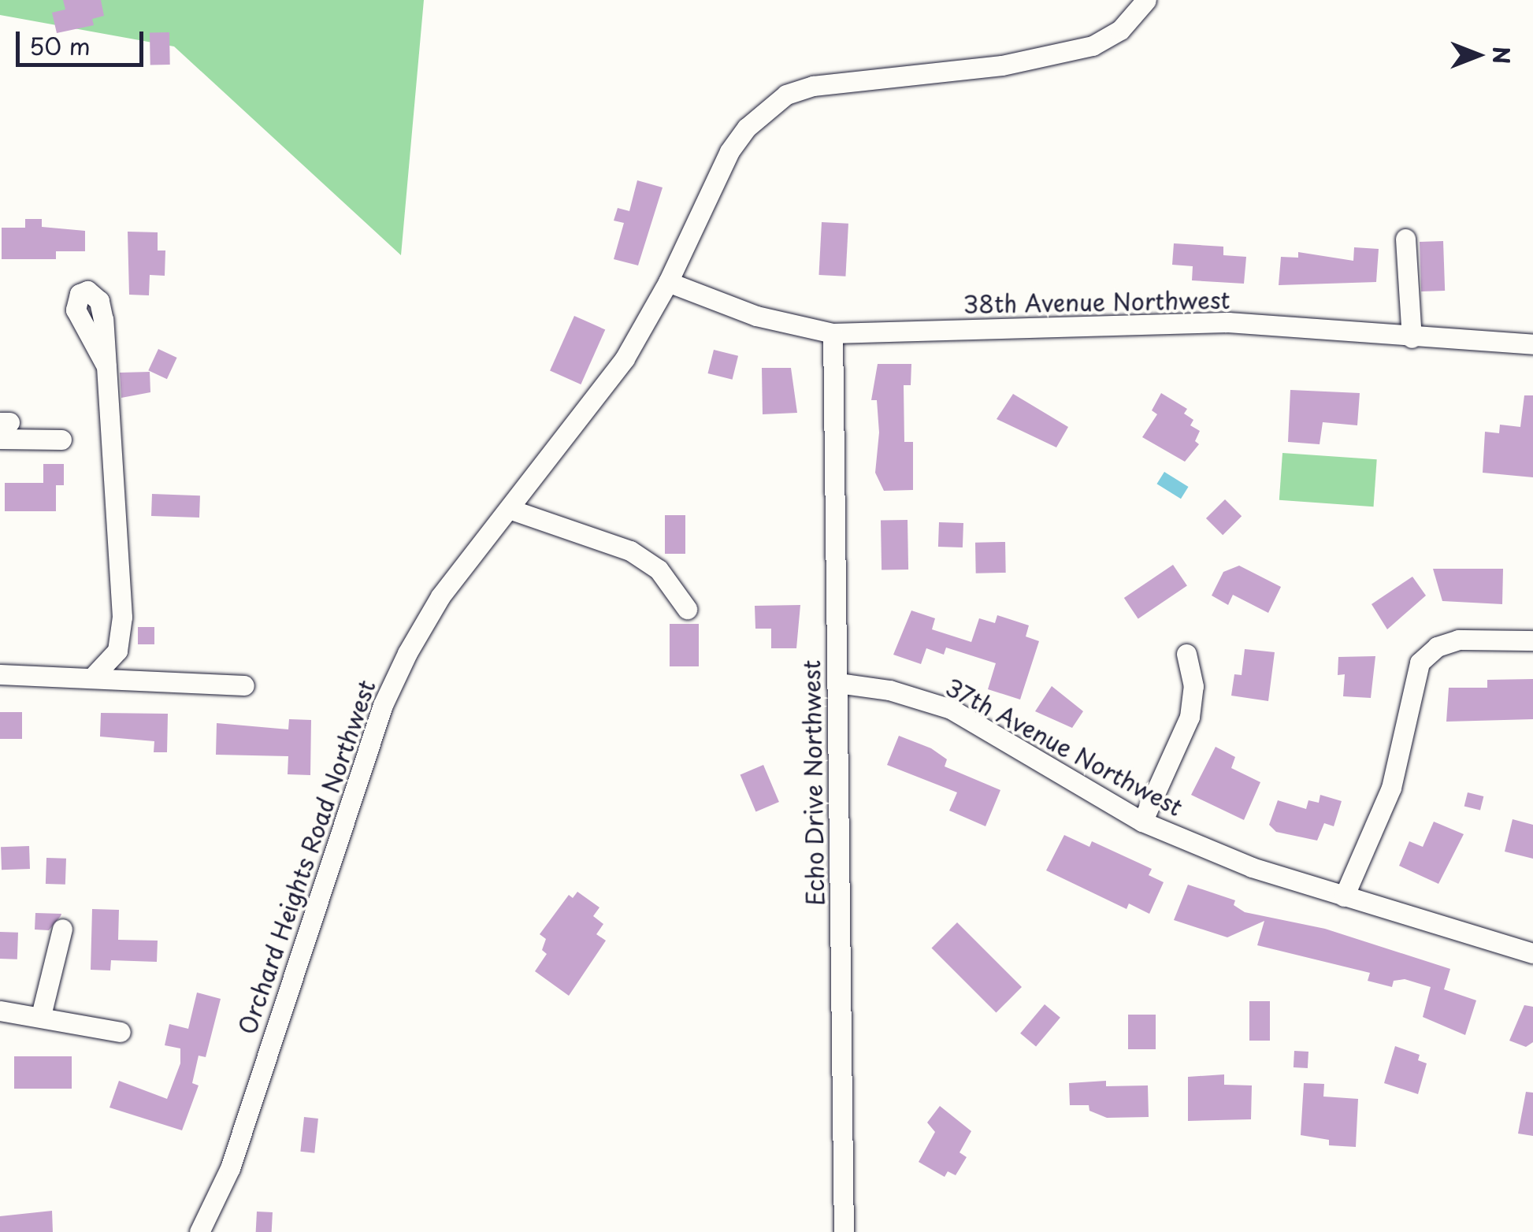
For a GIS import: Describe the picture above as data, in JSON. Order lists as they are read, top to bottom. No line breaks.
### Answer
{"streets":{"street":["38th Avenue Northwest","37th Avenue Northwest","Echo Drive Northwest","Orchard Heights Road Northwest"]},"crossings":[["38th Avenue Northwest","Echo Drive Northwest"],["38th Avenue Northwest","Orchard Heights Road Northwest"],["37th Avenue Northwest","Echo Drive Northwest"]],"scale_bar":"50 m","north":"right"}
